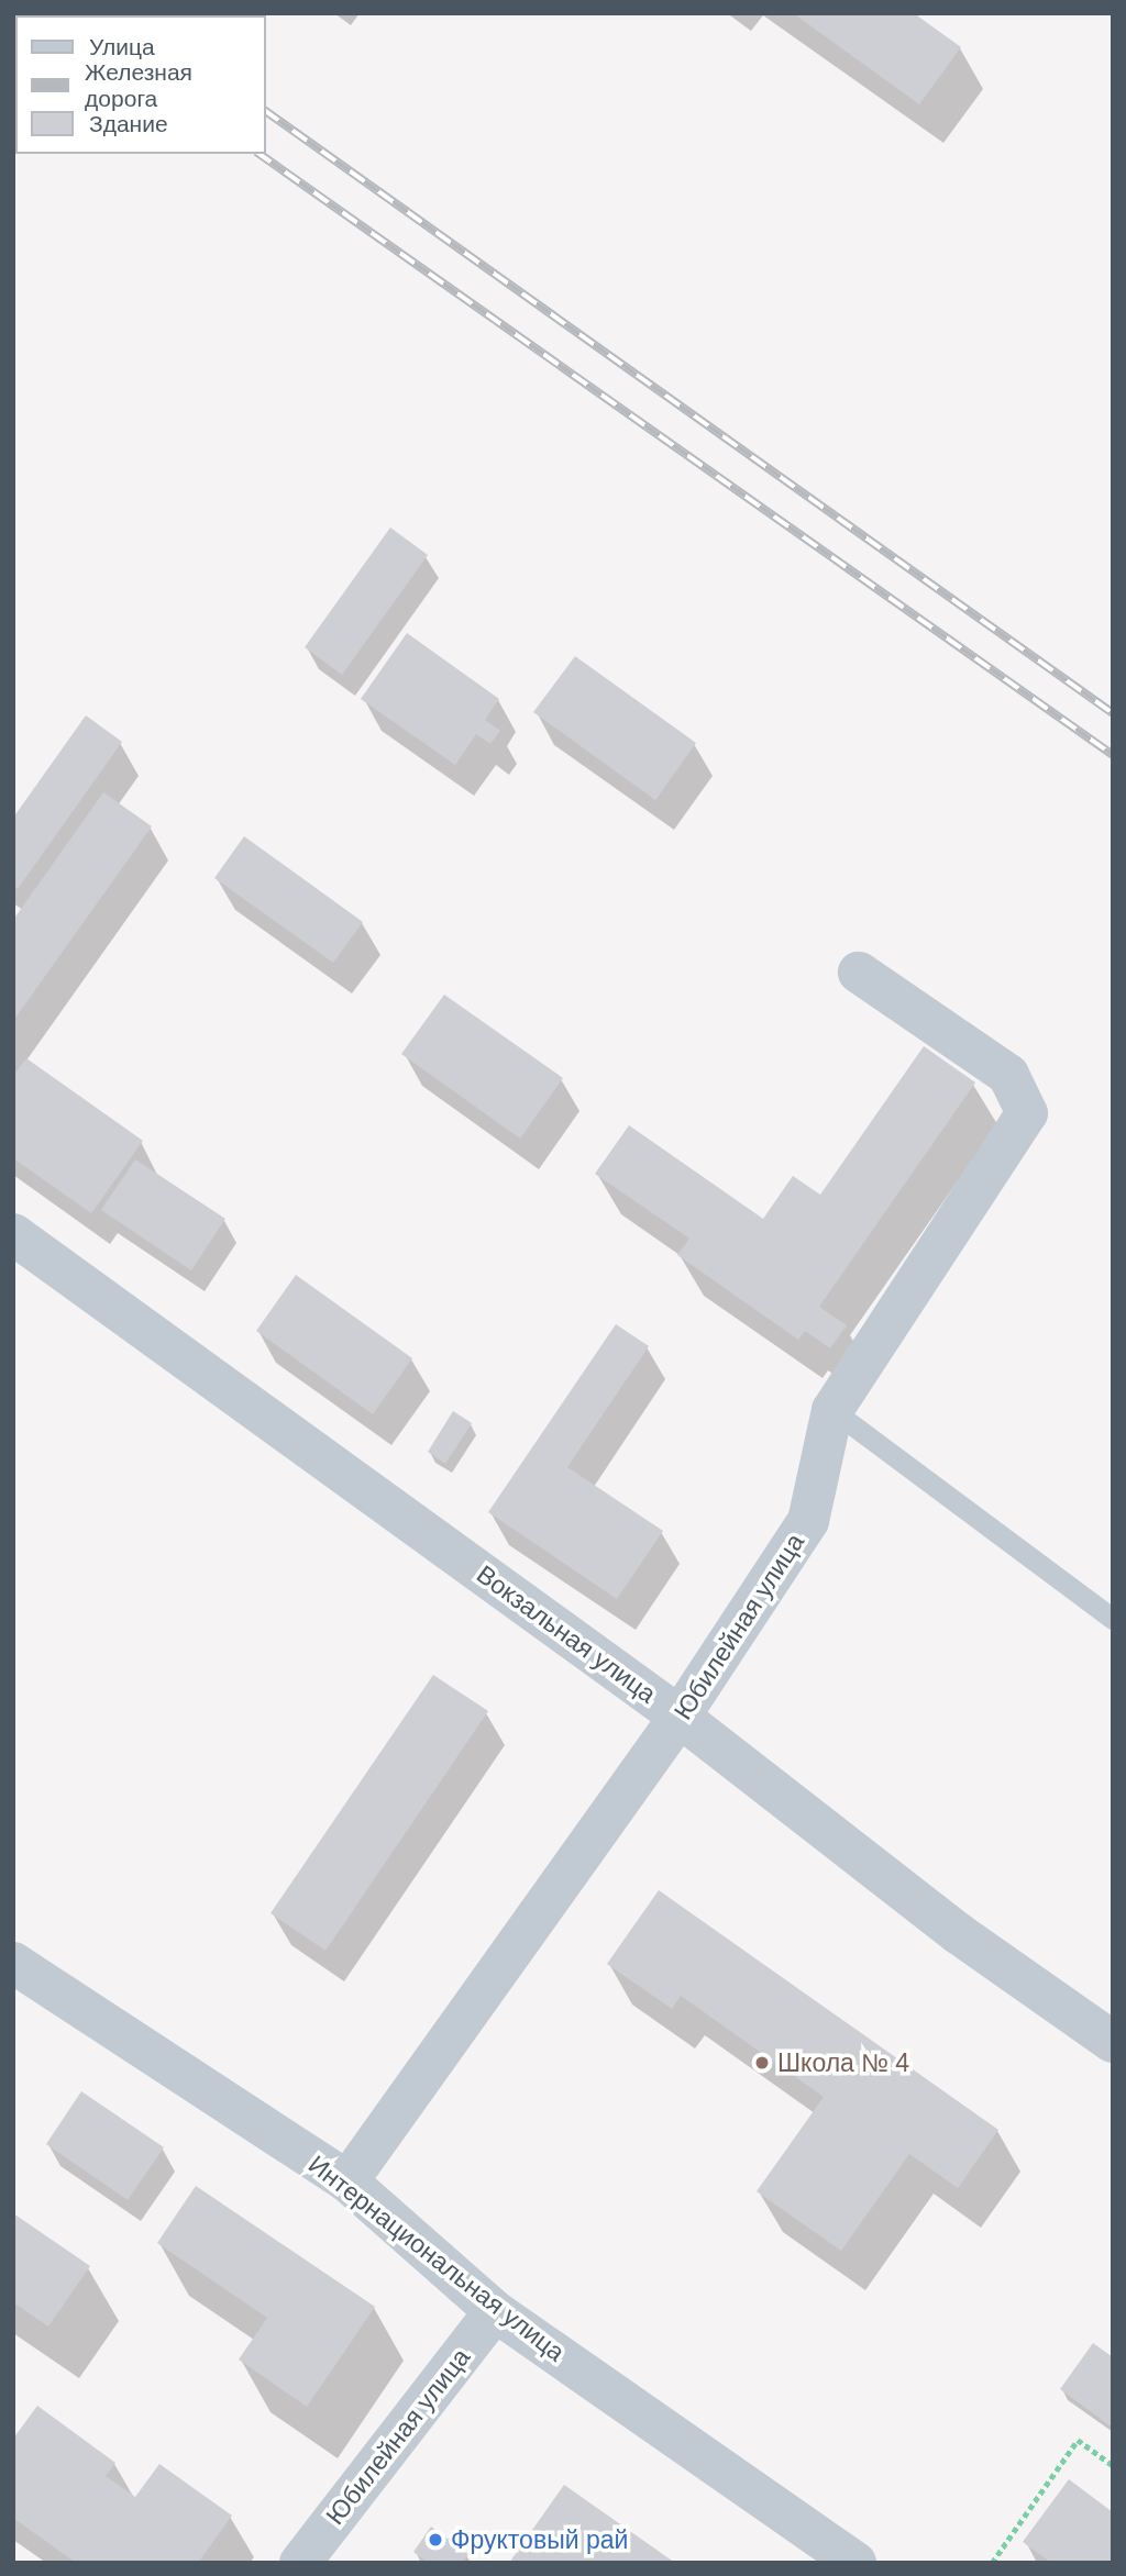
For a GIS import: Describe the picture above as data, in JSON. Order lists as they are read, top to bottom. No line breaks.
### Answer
{"streets":{"street":["Юбилейная улица","Вокзальная улица","Интернациональная улица"]},"crossings":[["Юбилейная улица","Вокзальная улица"],["Юбилейная улица","Интернациональная улица"]],"places":["Школа № 4","Фруктовый рай"],"legend":["Улица","Железная дорога","Здание"]}
